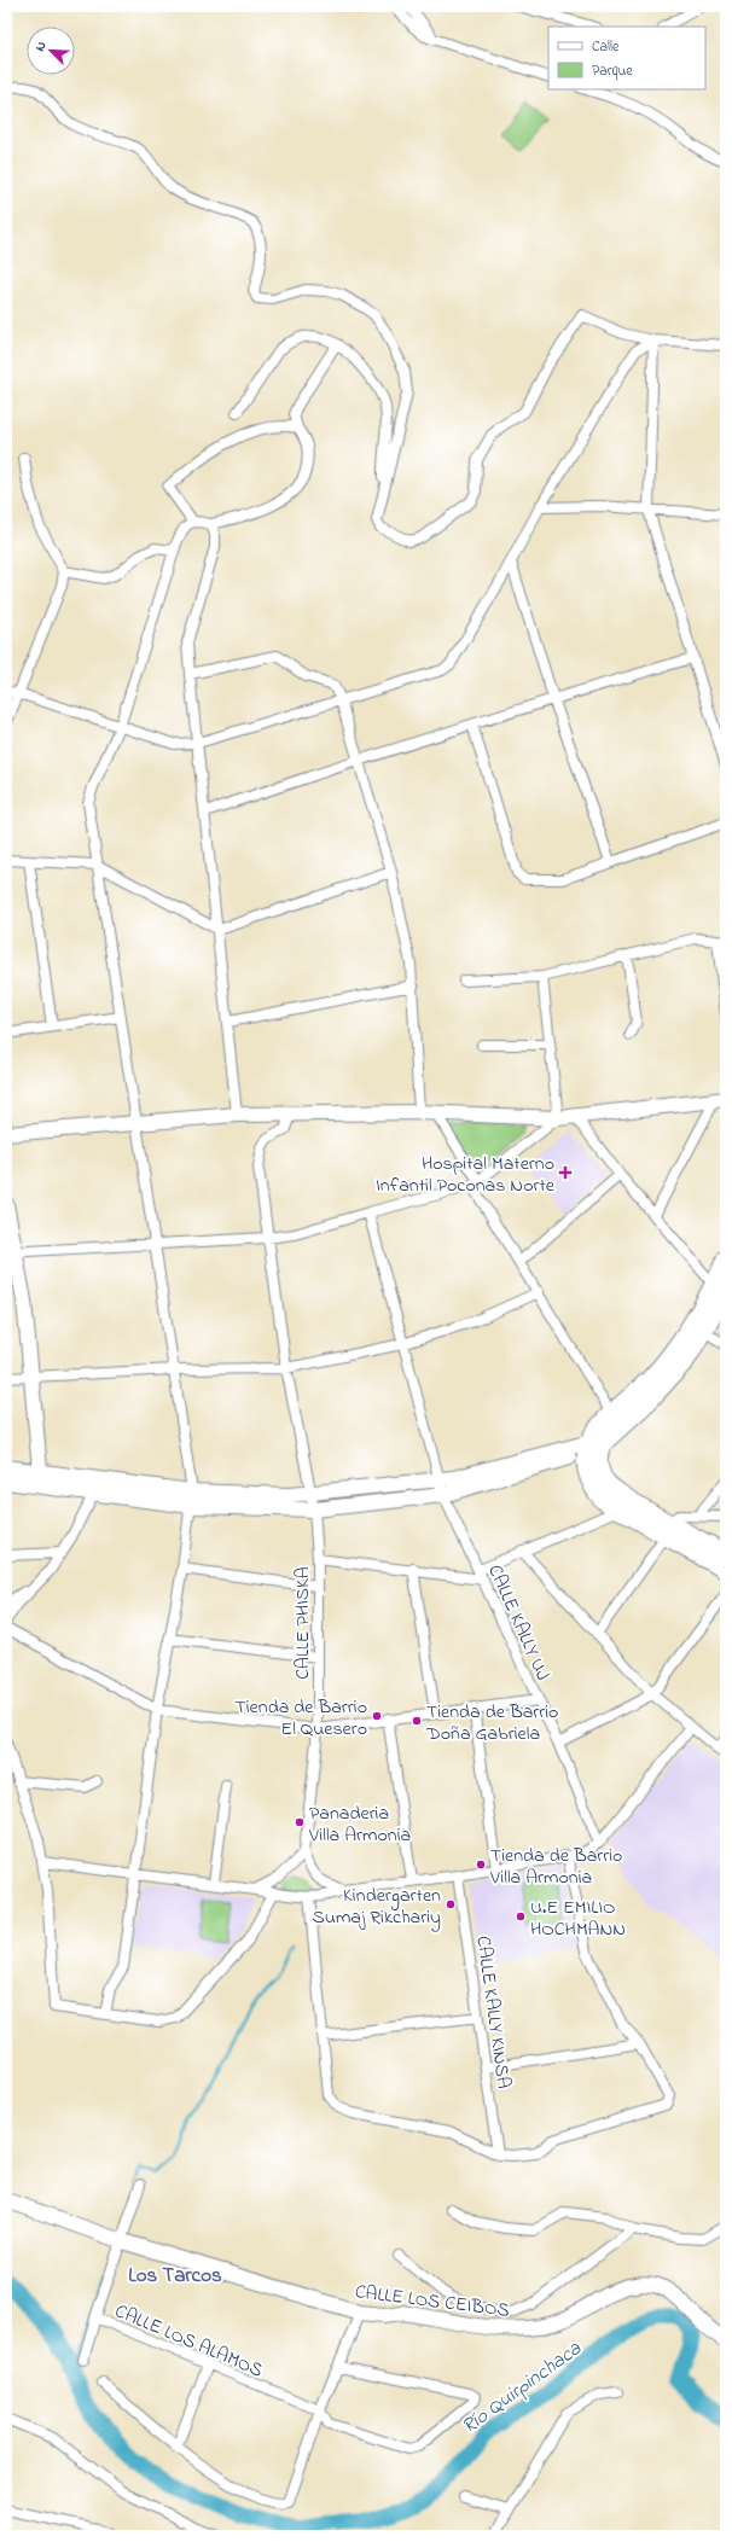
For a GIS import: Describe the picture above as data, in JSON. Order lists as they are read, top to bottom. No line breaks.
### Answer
{"streets":{"street":["CALLE KALLY UJ","CALLE PHISKA","CALLE KALLY KINSA","CALLE LOS CEIBOS","CALLE LOS ALAMOS"]},"crossings":[["CALLE LOS CEIBOS","CALLE LOS ALAMOS"]],"districts":["Los Tarcos"],"water":["Río Quirpinchaca"],"places":{"health":["Hospital Materno Infantil Poconas Norte"],"other":["Tienda de Barrio El Quesero","Tienda de Barrio Doña Gabriela","Panaderia Villa Armonia","Tienda de Barrio Villa Armonia","Kindergarten Sumaj Rikchariy","U.E EMILIO HOCHMANN"]},"legend":["Calle","Parque"],"north":"top left"}
